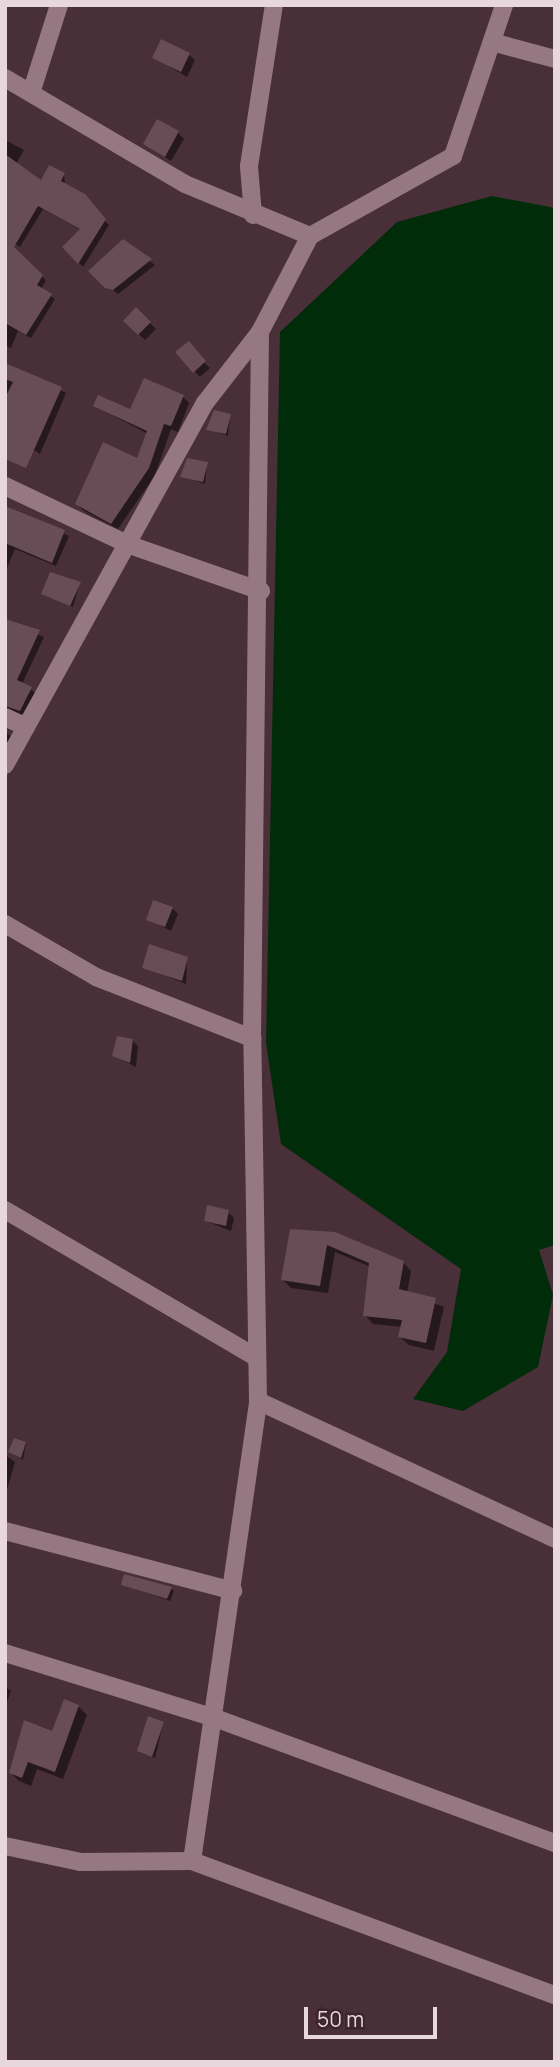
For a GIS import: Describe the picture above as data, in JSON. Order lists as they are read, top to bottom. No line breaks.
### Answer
{"scale_bar":"50 m"}
